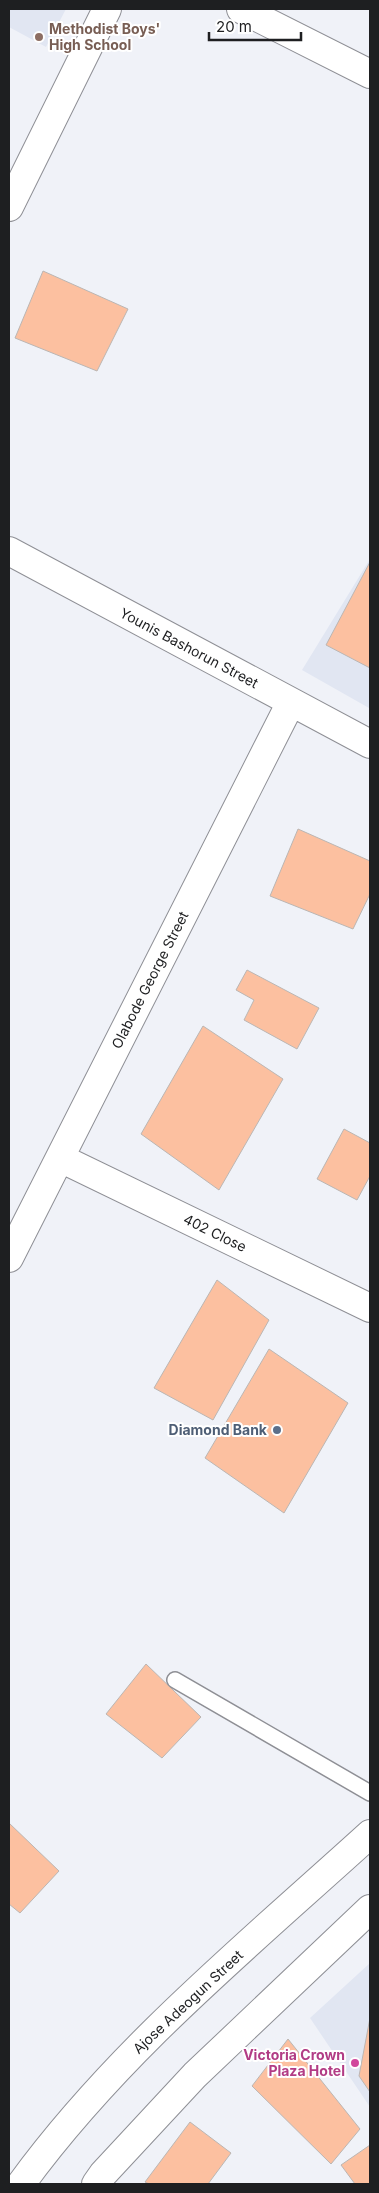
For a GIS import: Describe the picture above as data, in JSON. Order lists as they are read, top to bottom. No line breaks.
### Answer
{"streets":{"street":["Younis Bashorun Street","Olabode George Street","402 Close","Ajose Adeogun Street"]},"crossings":[["Younis Bashorun Street","Olabode George Street"],["Olabode George Street","402 Close"]],"places":["Methodist Boys' High School","Diamond Bank","Victoria Crown Plaza Hotel"],"scale_bar":"20 m"}
